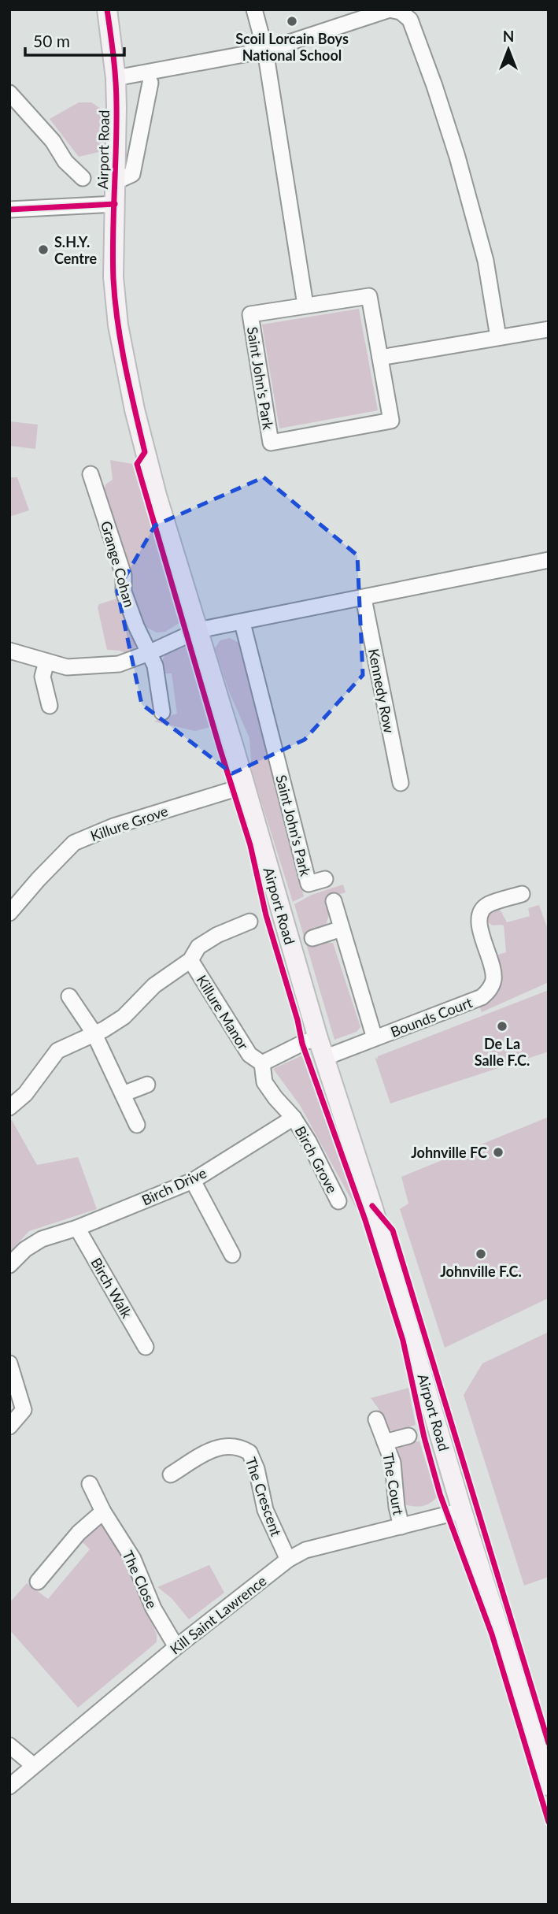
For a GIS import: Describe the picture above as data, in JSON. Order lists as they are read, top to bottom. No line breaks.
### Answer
{"streets":{"main road":["Airport Road"],"street":["Saint John's Park","Grange Cohan","Kennedy Row","Killure Grove","Killure Manor","Bounds Court","Birch Grove","Birch Drive","Birch Walk","The Court","The Crescent","The Close","Kill Saint Lawrence"]},"crossings":[["Airport Road","Killure Grove"],["Airport Road","Bounds Court"],["Airport Road","Kill Saint Lawrence"],["Killure Manor","Birch Grove"],["Birch Grove","Birch Drive"],["Birch Drive","Birch Walk"],["The Court","Kill Saint Lawrence"],["The Crescent","Kill Saint Lawrence"],["The Close","Kill Saint Lawrence"]],"places":["Scoil Lorcain Boys National School","S.H.Y. Centre","De La Salle F.C.","Johnville FC","Johnville F.C."],"scale_bar":"50 m","north":"top"}
